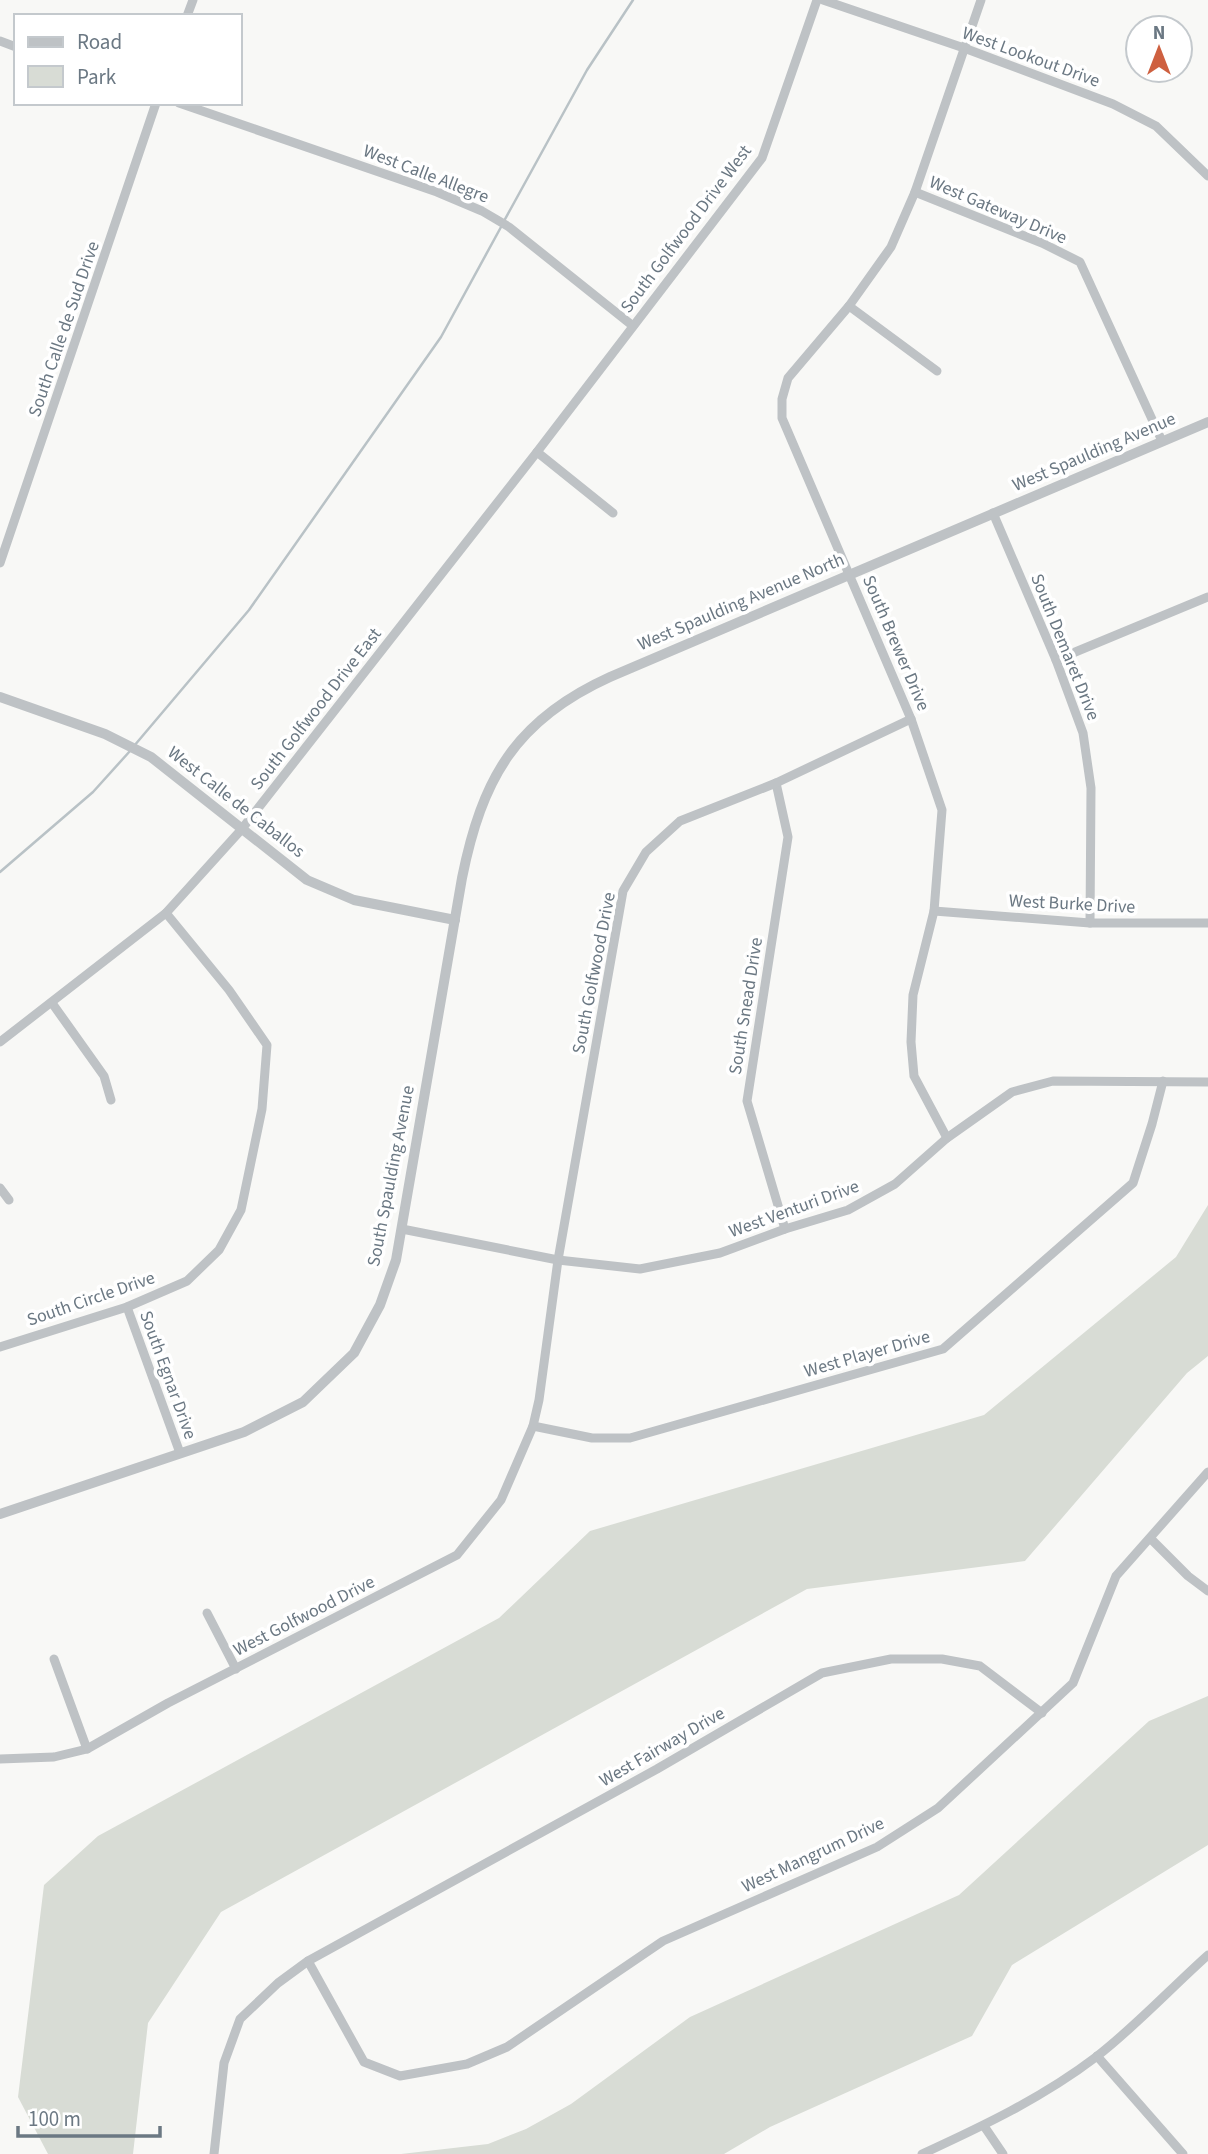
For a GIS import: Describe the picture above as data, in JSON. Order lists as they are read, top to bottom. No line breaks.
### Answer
{"streets":{"street":["West Lookout Drive","West Calle Allegre","West Gateway Drive","South Golfwood Drive West","South Calle de Sud Drive","West Spaulding Avenue","West Spaulding Avenue North","South Brewer Drive","South Demaret Drive","South Golfwood Drive East","West Calle de Caballos","West Burke Drive","South Golfwood Drive","South Snead Drive","South Spaulding Avenue","West Venturi Drive","South Circle Drive","West Player Drive","South Egnar Drive","West Golfwood Drive","West Fairway Drive","West Mangrum Drive"]},"crossings":[["West Lookout Drive","South Brewer Drive"],["West Calle Allegre","South Golfwood Drive West"],["West Gateway Drive","West Spaulding Avenue"],["West Gateway Drive","South Brewer Drive"],["South Golfwood Drive West","South Golfwood Drive East"],["West Spaulding Avenue","West Spaulding Avenue North"],["West Spaulding Avenue","South Demaret Drive"],["West Spaulding Avenue North","South Brewer Drive"],["West Spaulding Avenue North","South Demaret Drive"],["West Spaulding Avenue North","South Spaulding Avenue"],["South Brewer Drive","West Burke Drive"],["South Brewer Drive","South Golfwood Drive"],["South Brewer Drive","West Venturi Drive"],["South Demaret Drive","West Burke Drive"],["South Golfwood Drive East","West Calle de Caballos"],["South Golfwood Drive East","South Circle Drive"],["West Calle de Caballos","South Spaulding Avenue"],["South Golfwood Drive","South Snead Drive"],["South Golfwood Drive","West Venturi Drive"],["South Golfwood Drive","West Golfwood Drive"],["South Snead Drive","West Venturi Drive"],["South Spaulding Avenue","West Venturi Drive"],["South Spaulding Avenue","South Egnar Drive"],["West Venturi Drive","West Player Drive"],["South Circle Drive","South Egnar Drive"],["West Player Drive","West Golfwood Drive"],["West Fairway Drive","West Mangrum Drive"]],"legend":["Road","Park"],"scale_bar":"100 m","north":"top"}
